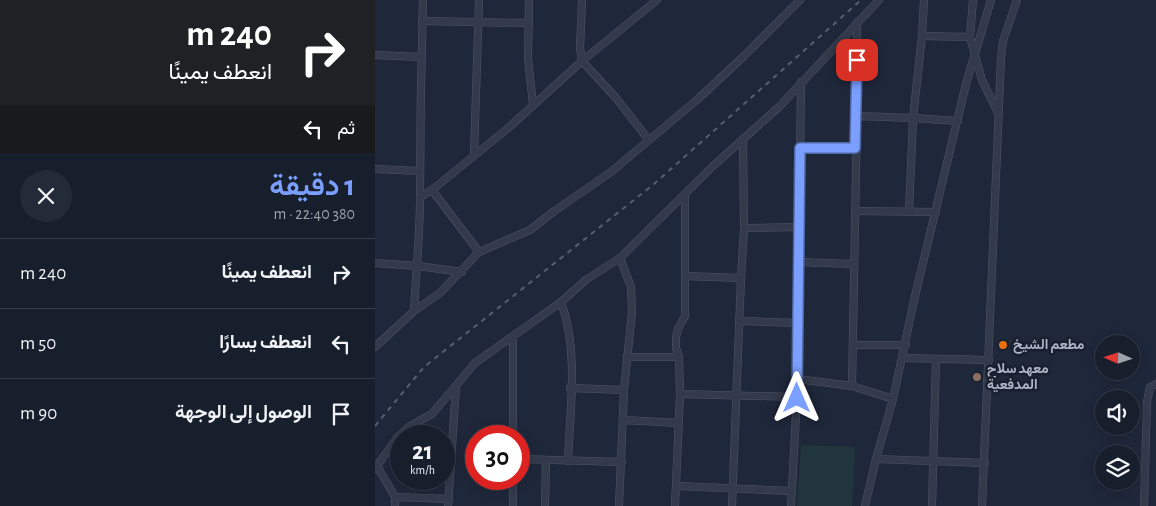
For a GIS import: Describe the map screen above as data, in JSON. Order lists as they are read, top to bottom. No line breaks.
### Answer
{"places":["مطعم الشيخ","معهد سلاح المدفعية"],"north":"left","page":{"turn":["240 m","انعطف يمينًا"],"then":"ثم","heading":["1 دقيقة","380 m · 22:40"],"list":[{"name":"انعطف يمينًا","value":"240 m"},{"name":"انعطف يسارًا","value":"50 m"},{"name":"الوصول إلى الوجهة","value":"90 m"}],"speed":"21 km/h","limit":"30"}}
